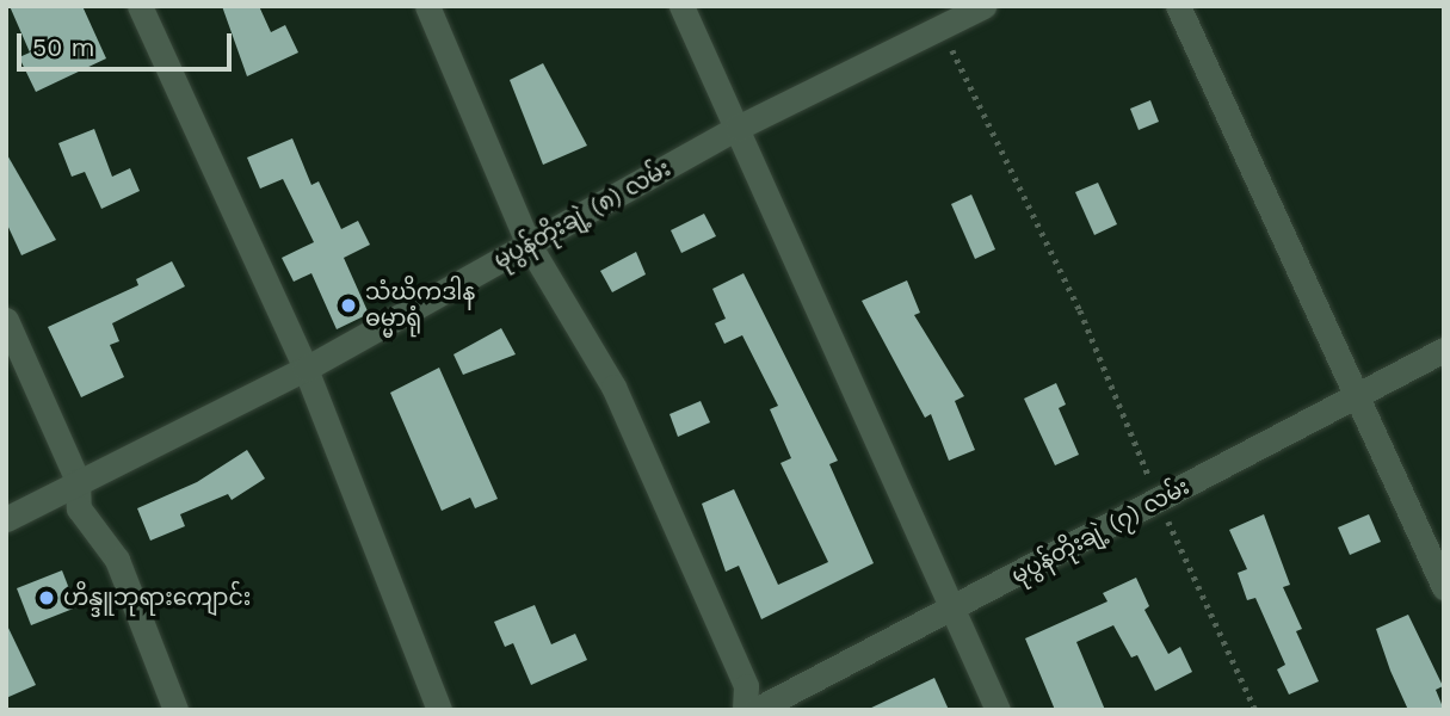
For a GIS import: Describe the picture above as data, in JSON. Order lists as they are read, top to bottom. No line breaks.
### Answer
{"streets":{"street":["မုပွန်တိုးချဲ့ (၈) လမ်း","မုပွန်တိုးချဲ့ (၇) လမ်း"]},"places":["သံဃိကဒါန ဓမ္မာရုံ","ဟိန္ဒူဘုရားကျောင်း"],"scale_bar":"50 m"}
